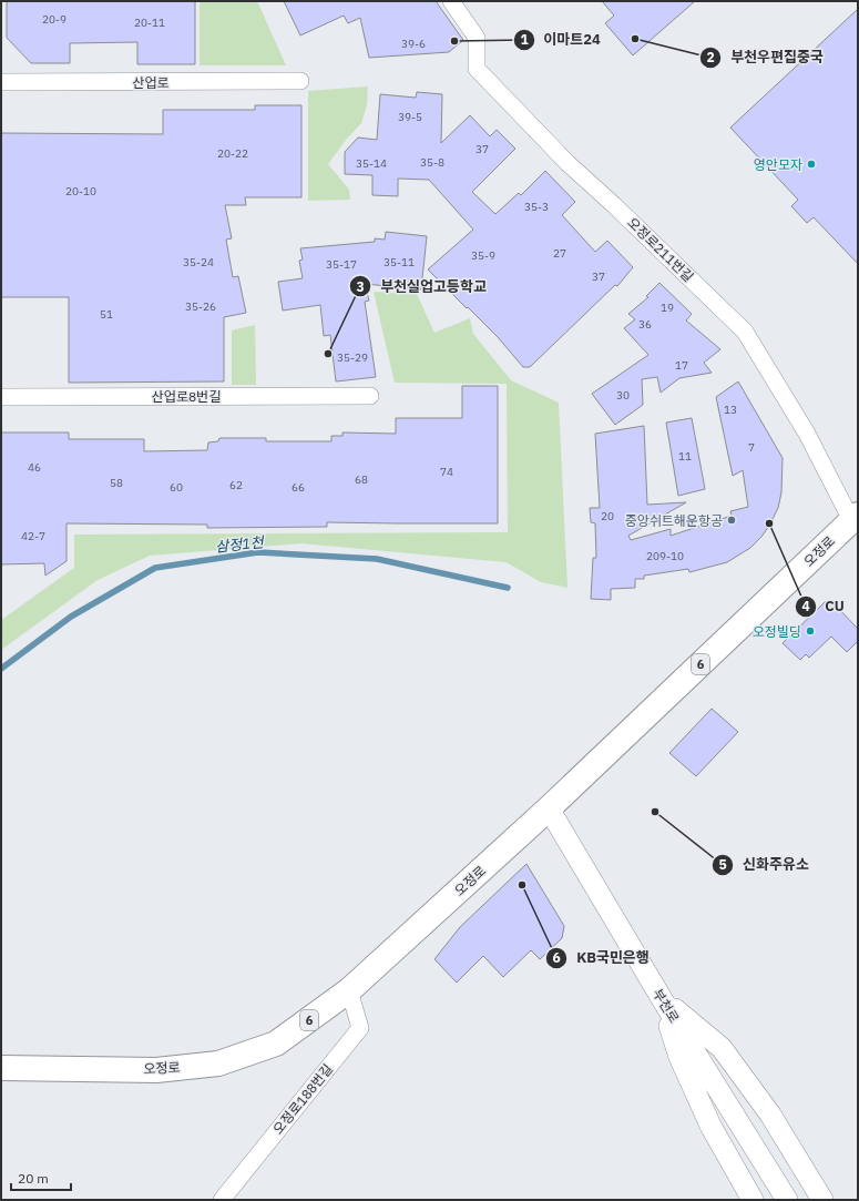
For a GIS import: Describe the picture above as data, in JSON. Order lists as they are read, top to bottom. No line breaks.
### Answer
{"streets":{"main road":["오정로","6"],"street":["산업로","오정로211번길","산업로8번길","부천로","오정로188번길"]},"crossings":[["오정로211번길","오정로"],["오정로","부천로"],["오정로","오정로188번길"]],"water":["삼정1천"],"places":["부천우편집중국","이마트24","영안모자","부천실업고등학교","중앙쉬트해운항공","CU","오정빌딩","신화주유소","KB국민은행"],"house_numbers":["20-9","20-11","39-6","39-5","37","20-22","35-8","35-14","20-10","35-3","27","35-9","35-24","35-11","35-17","37","35-26","19","51","36","35-29","17","30","13","7","11","46","74","68","58","62","60","66","20","42-7","209-10"],"scale_bar":"20 m"}
